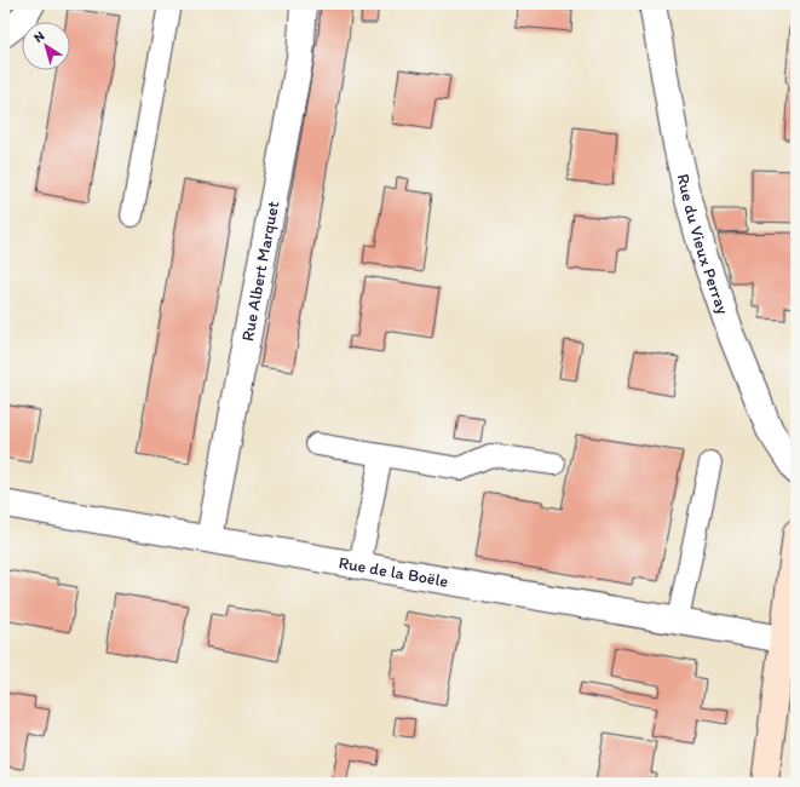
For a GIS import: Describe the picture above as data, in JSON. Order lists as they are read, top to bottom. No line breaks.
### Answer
{"streets":{"street":["Rue du Vieux Perray","Rue Albert Marquet","Rue de la Boële"]},"crossings":[["Rue Albert Marquet","Rue de la Boële"]],"north":"top left"}
